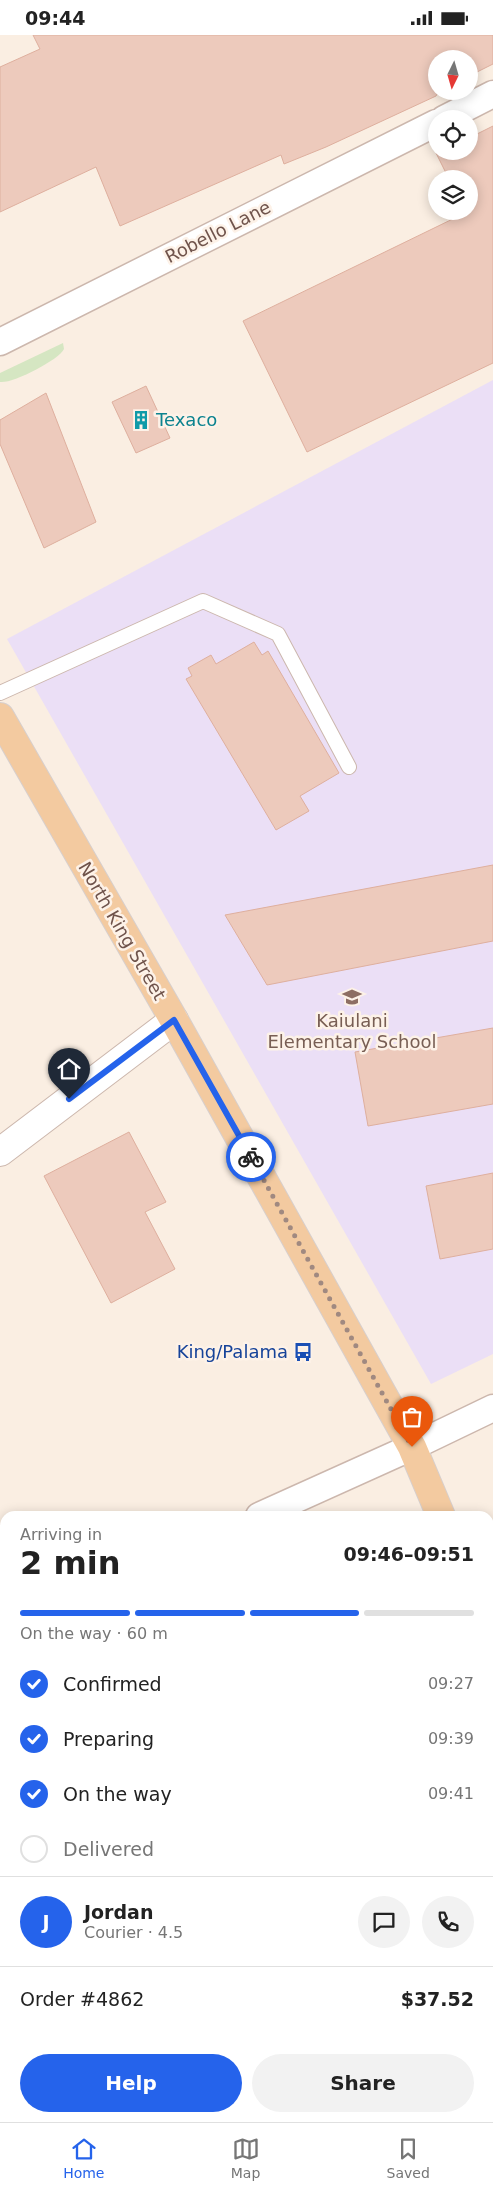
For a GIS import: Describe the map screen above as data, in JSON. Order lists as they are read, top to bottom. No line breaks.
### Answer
{"streets":{"main road":["North King Street"],"street":["Robello Lane"]},"places":{"building":["Texaco"],"school or university":["Kaiulani Elementary School"],"bus stop":["King/Palama"]},"north":"bottom","page":{"status":"09:44","heading":["2 min","Arriving in","09:46–09:51"],"panel":["Jordan","Courier · 4.5","Order #4862","$37.52"],"bar":"On the way · 60 m","list":[["Confirmed","09:27"],["Preparing","09:39"],["On the way","09:41"],"Delivered"],"round":"J","buttons":["Help","Share"],"tabs":["Home","Map","Saved"]}}
